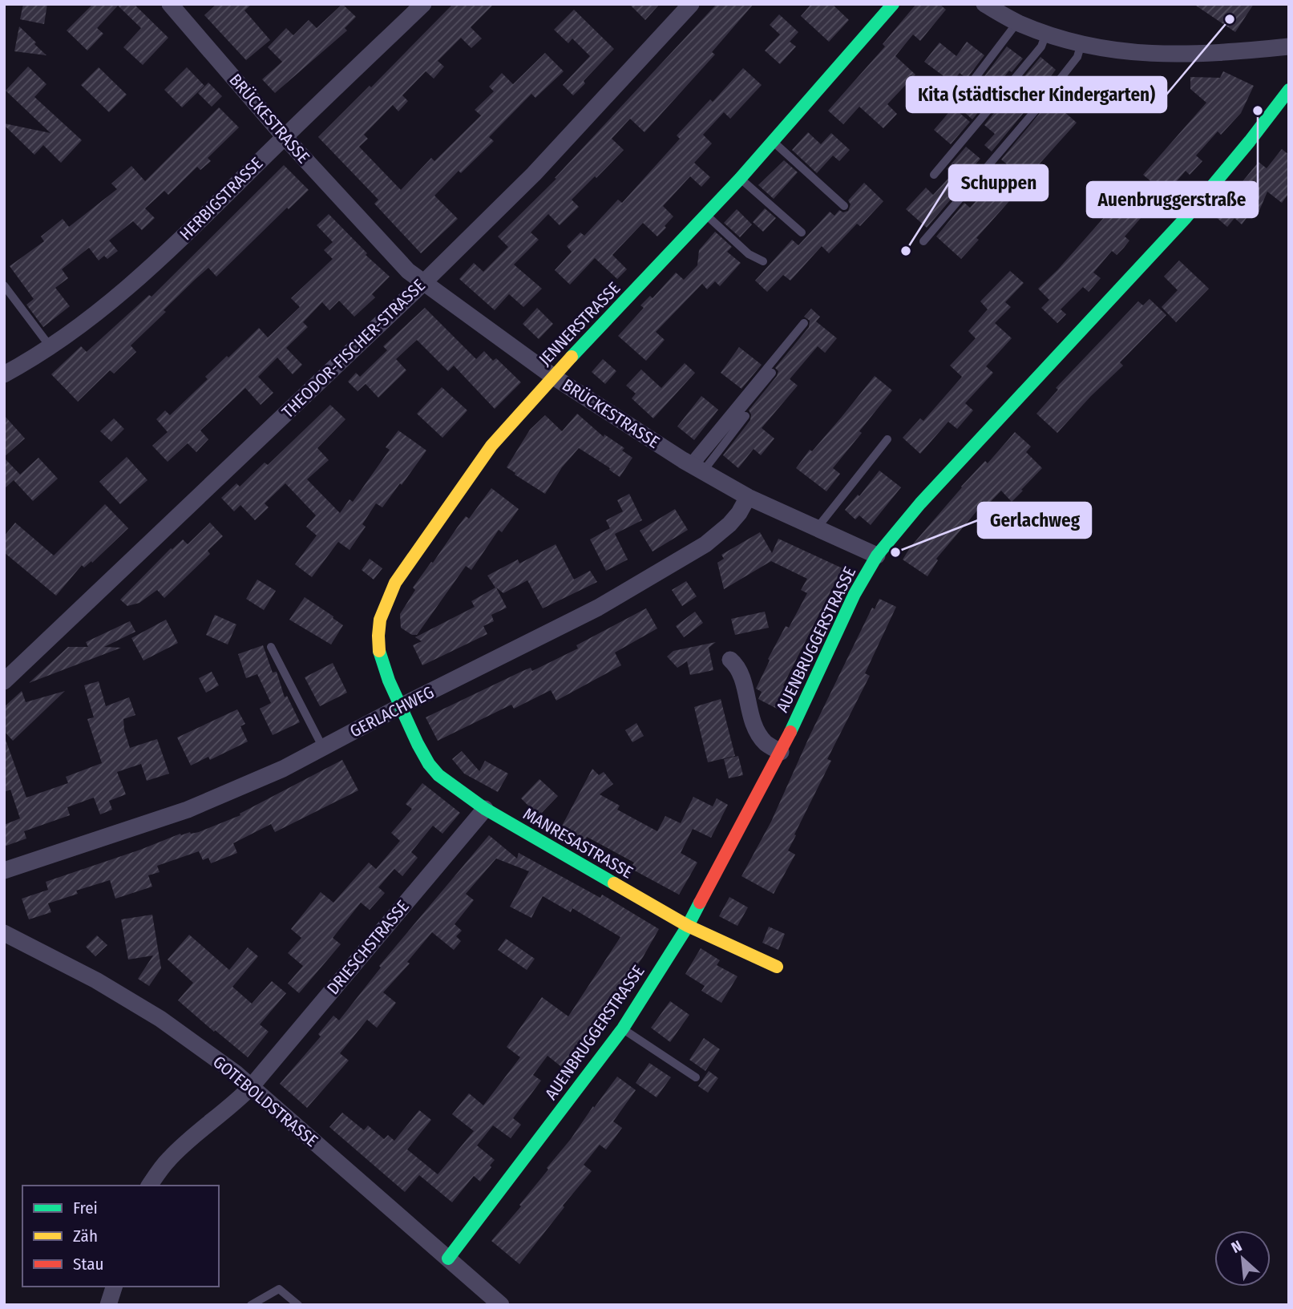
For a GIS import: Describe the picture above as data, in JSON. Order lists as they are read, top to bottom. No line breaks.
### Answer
{"streets":{"street":["BRÜCKESTRASSE","HERBIGSTRASSE","JENNERSTRASSE","THEODOR-FISCHER-STRASSE","AUENBRUGGERSTRASSE","GERLACHWEG","MANRESASTRASSE","DRIESCHSTRASSE","GOTEBOLDSTRASSE"]},"crossings":[["BRÜCKESTRASSE","HERBIGSTRASSE"],["BRÜCKESTRASSE","JENNERSTRASSE"],["BRÜCKESTRASSE","THEODOR-FISCHER-STRASSE"],["BRÜCKESTRASSE","AUENBRUGGERSTRASSE"],["BRÜCKESTRASSE","GERLACHWEG"],["JENNERSTRASSE","GERLACHWEG"],["JENNERSTRASSE","MANRESASTRASSE"],["AUENBRUGGERSTRASSE","MANRESASTRASSE"],["AUENBRUGGERSTRASSE","GOTEBOLDSTRASSE"],["GERLACHWEG","MANRESASTRASSE"],["MANRESASTRASSE","DRIESCHSTRASSE"],["DRIESCHSTRASSE","GOTEBOLDSTRASSE"]],"places":["Kita (städtischer Kindergarten)","Auenbruggerstraße","Schuppen","Gerlachweg"],"legend":["Frei","Zäh","Stau"],"north":"top left"}
